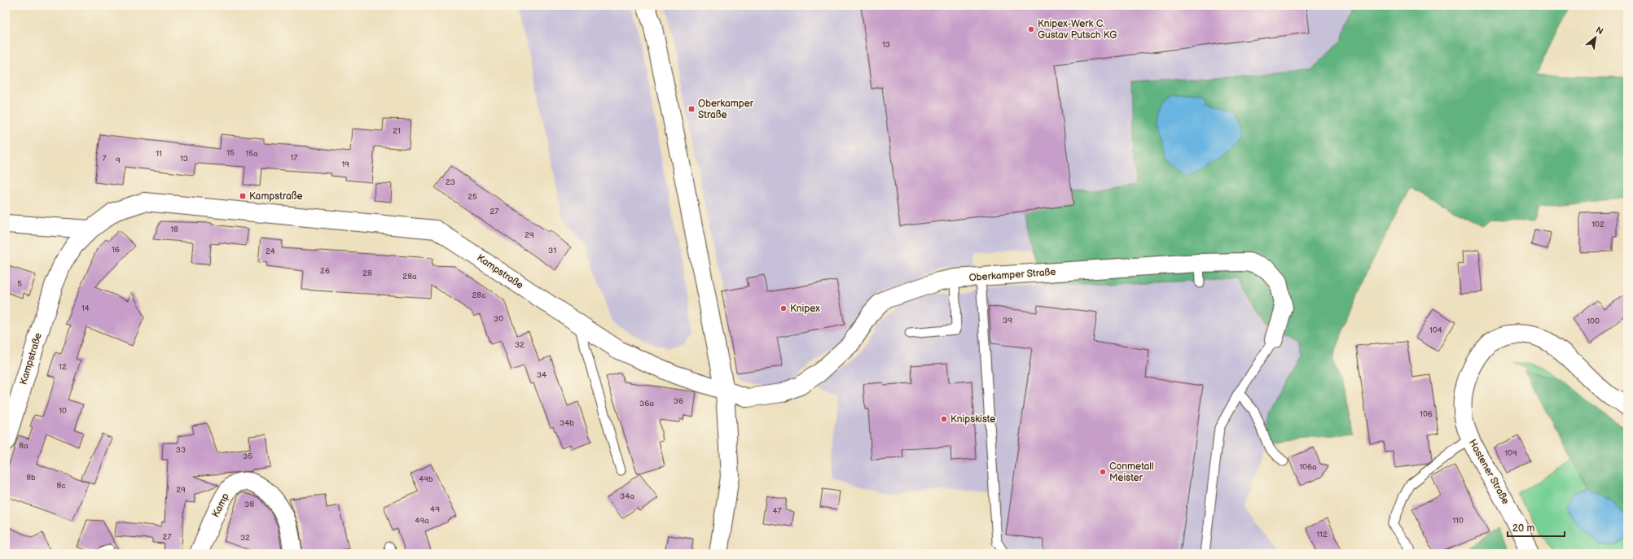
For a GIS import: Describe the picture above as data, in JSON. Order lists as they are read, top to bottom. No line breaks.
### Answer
{"streets":{"street":["Kampstraße","Oberkamper Straße","Hastener Straße","Kamp"]},"crossings":[["Kampstraße","Oberkamper Straße"]],"places":{"other":["Knipex-Werk C. Gustav Putsch KG","Knipex","Knipskiste","Conmetall Meister"],"transit":["Oberkamper Straße","Kampstraße"]},"house_numbers":["13","21","15","11","15a","17","7","13","9","19","23","25","27","102","18","29","16","31","24","26","28","28a","5","28c","14","30","39","100","104","32","12","34","36","36a","10","106","34b","8a","33","109","35","106a","8b","49b","8c","29","34a","38","49","47","49a","110","112","27","32"],"scale_bar":"20 m","north":"top right"}
